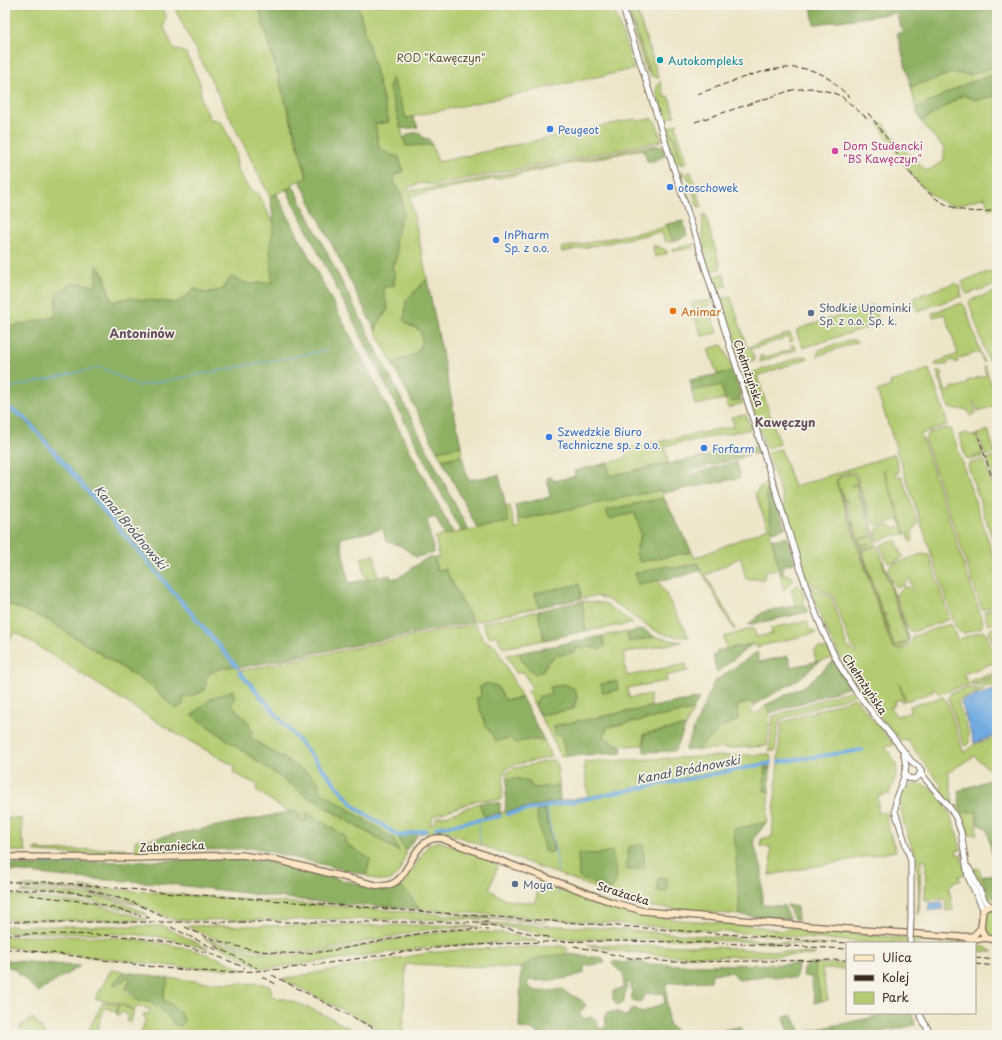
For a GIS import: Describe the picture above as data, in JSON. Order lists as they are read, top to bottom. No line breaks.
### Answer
{"streets":{"main road":["Zabraniecka","Strażacka"],"street":["Chełmżyńska"]},"crossings":[["Zabraniecka","Strażacka"]],"districts":["Antoninów","Kawęczyn"],"water":["Kanał Bródnowski"],"parks":["ROD \"Kawęczyn\""],"places":["Autokompleks","Peugeot","Dom Studencki \"BS Kawęczyn\"","otoschowek","InPharm Sp. z o.o.","Animar","Słodkie Upominki Sp. z o.o. Sp. k.","Szwedzkie Biuro Techniczne sp. z o.o.","Forfarm","Moya"],"legend":["Ulica","Kolej","Park"]}
